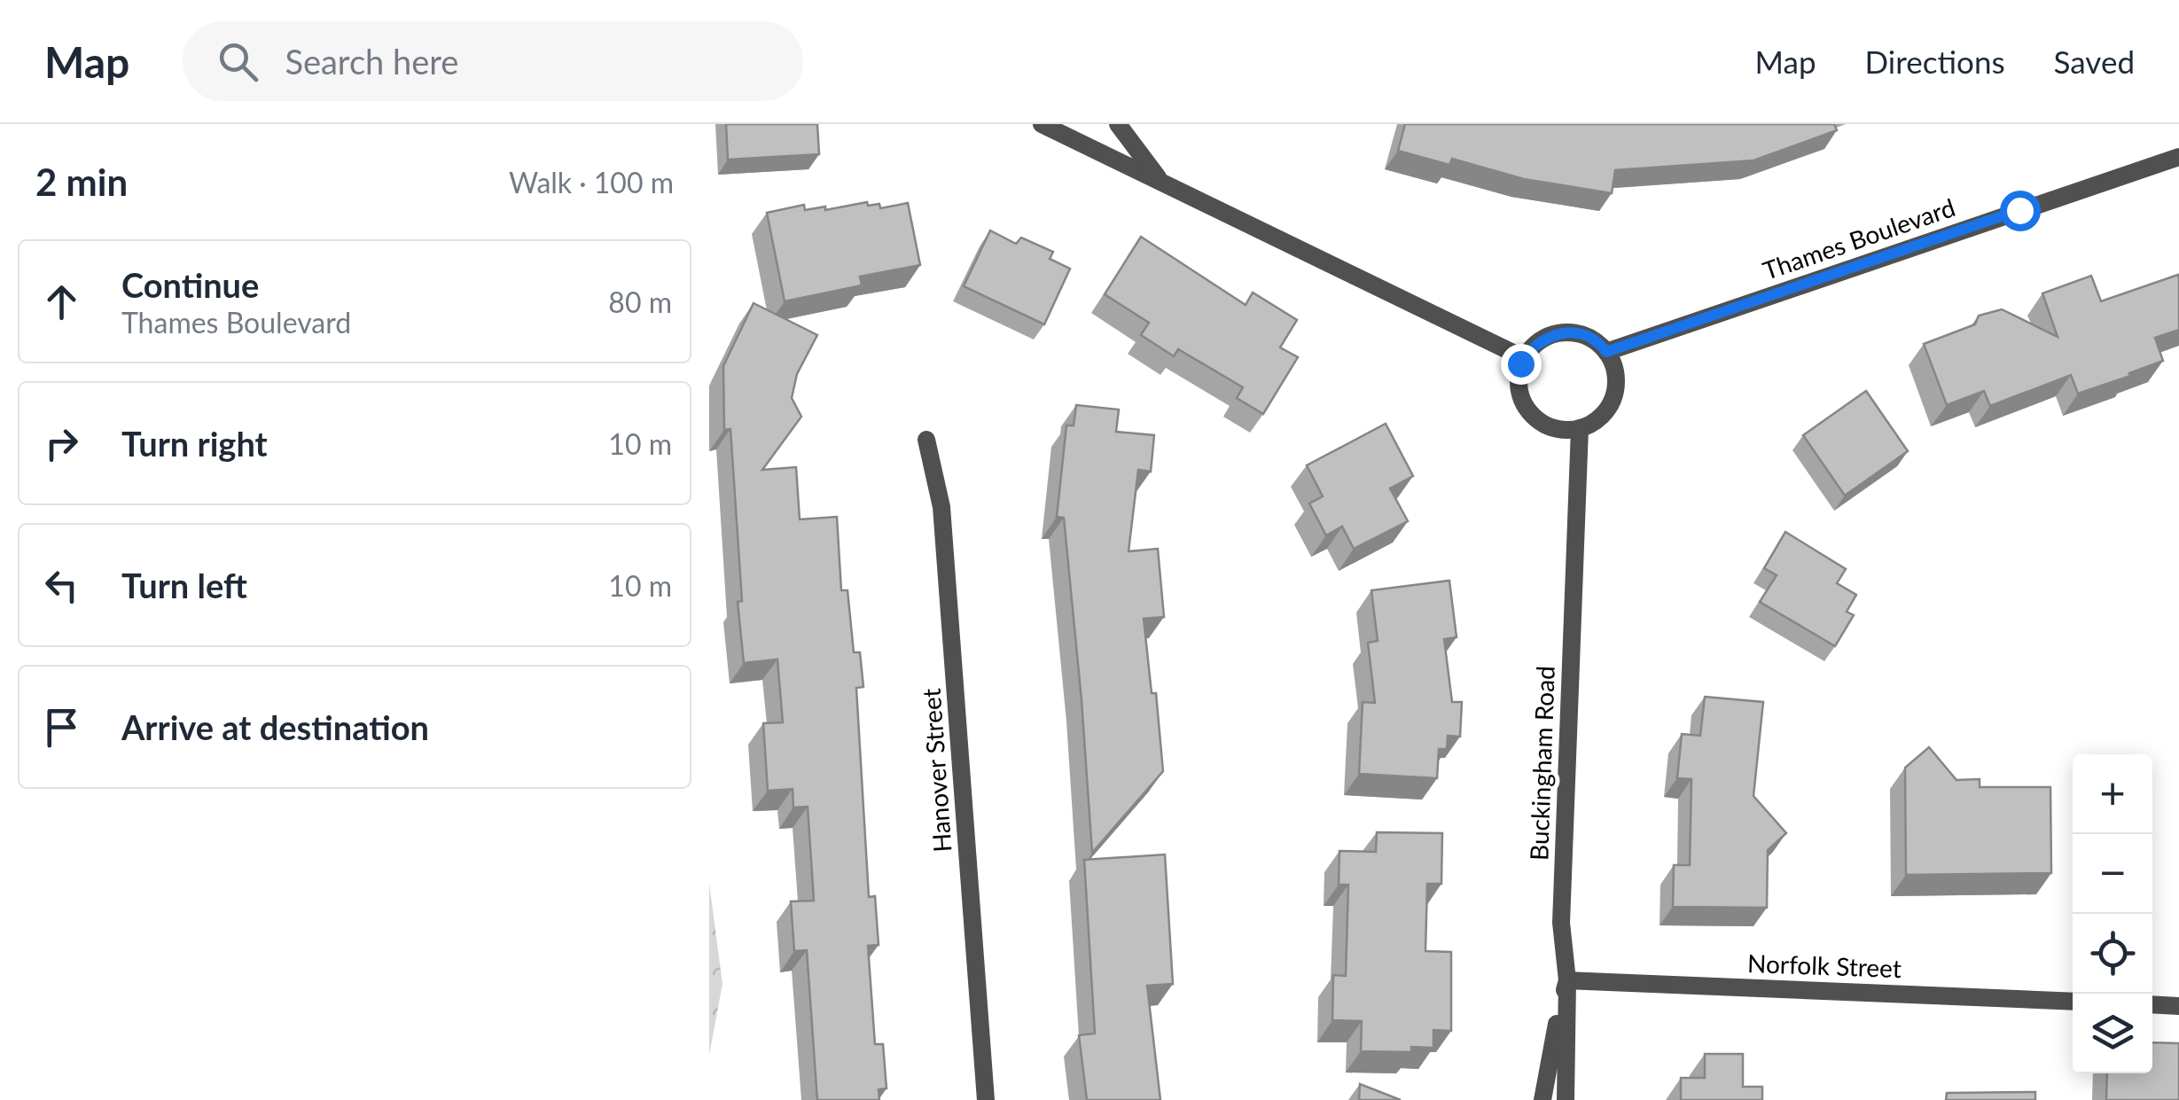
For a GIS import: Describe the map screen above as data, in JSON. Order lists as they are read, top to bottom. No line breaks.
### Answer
{"streets":{"street":["Thames Boulevard","Buckingham Road","Hanover Street","Norfolk Street"]},"crossings":[["Thames Boulevard","Buckingham Road"],["Buckingham Road","Norfolk Street"]],"page":{"header":"Map","search":"Search here","nav":["Map","Directions","Saved"],"heading":["2 min","Walk · 100 m"],"list":[["Continue","Thames Boulevard","80 m"],["Turn right","10 m"],["Turn left","10 m"],"Arrive at destination"],"map_buttons":["+","−"]}}
